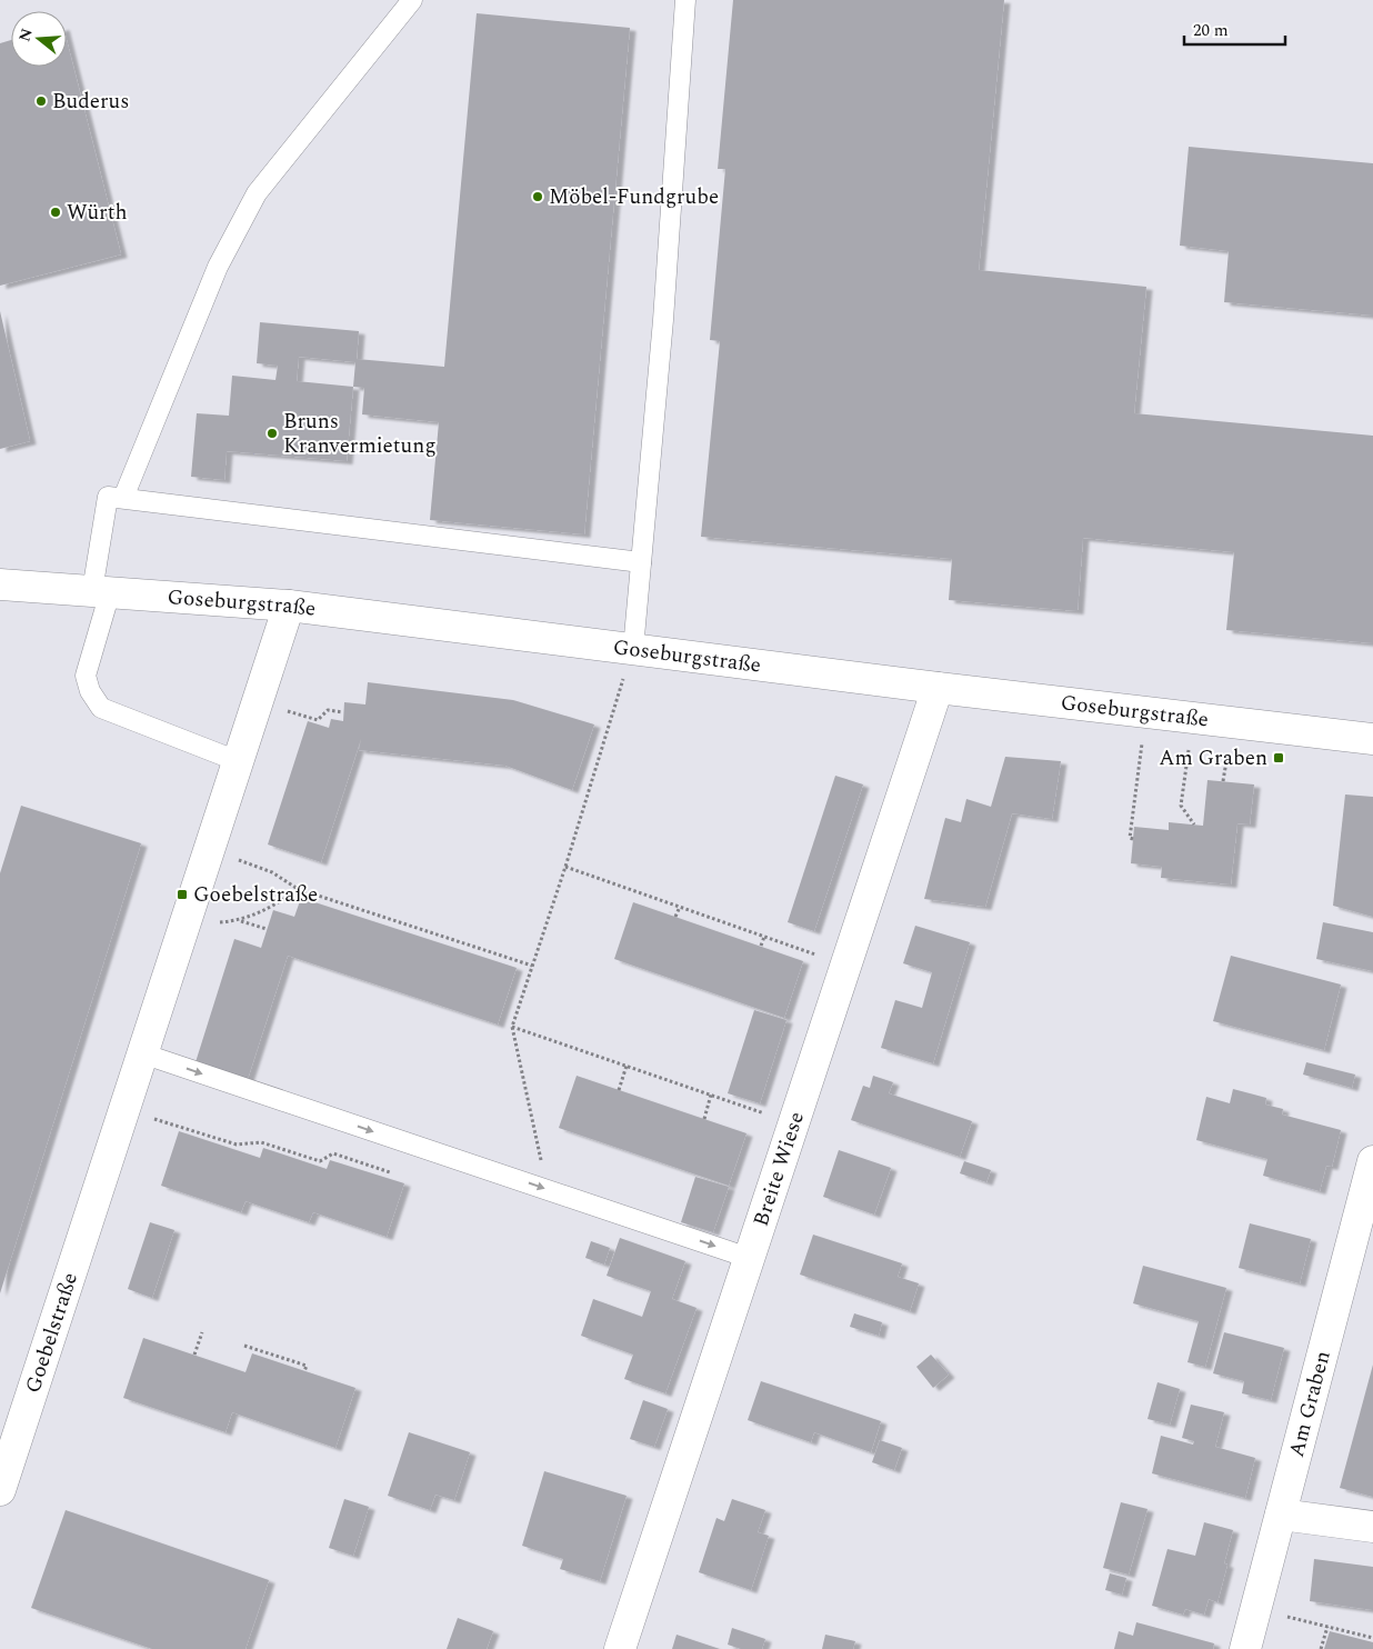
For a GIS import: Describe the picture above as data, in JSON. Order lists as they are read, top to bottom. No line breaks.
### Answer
{"streets":{"street":["Goseburgstraße","Breite Wiese","Goebelstraße","Am Graben"]},"crossings":[["Goseburgstraße","Breite Wiese"],["Goseburgstraße","Goebelstraße"]],"places":{"other":["Buderus","Möbel-Fundgrube","Würth","Bruns Kranvermietung"],"transit":["Am Graben","Goebelstraße"]},"scale_bar":"20 m","north":"left"}
